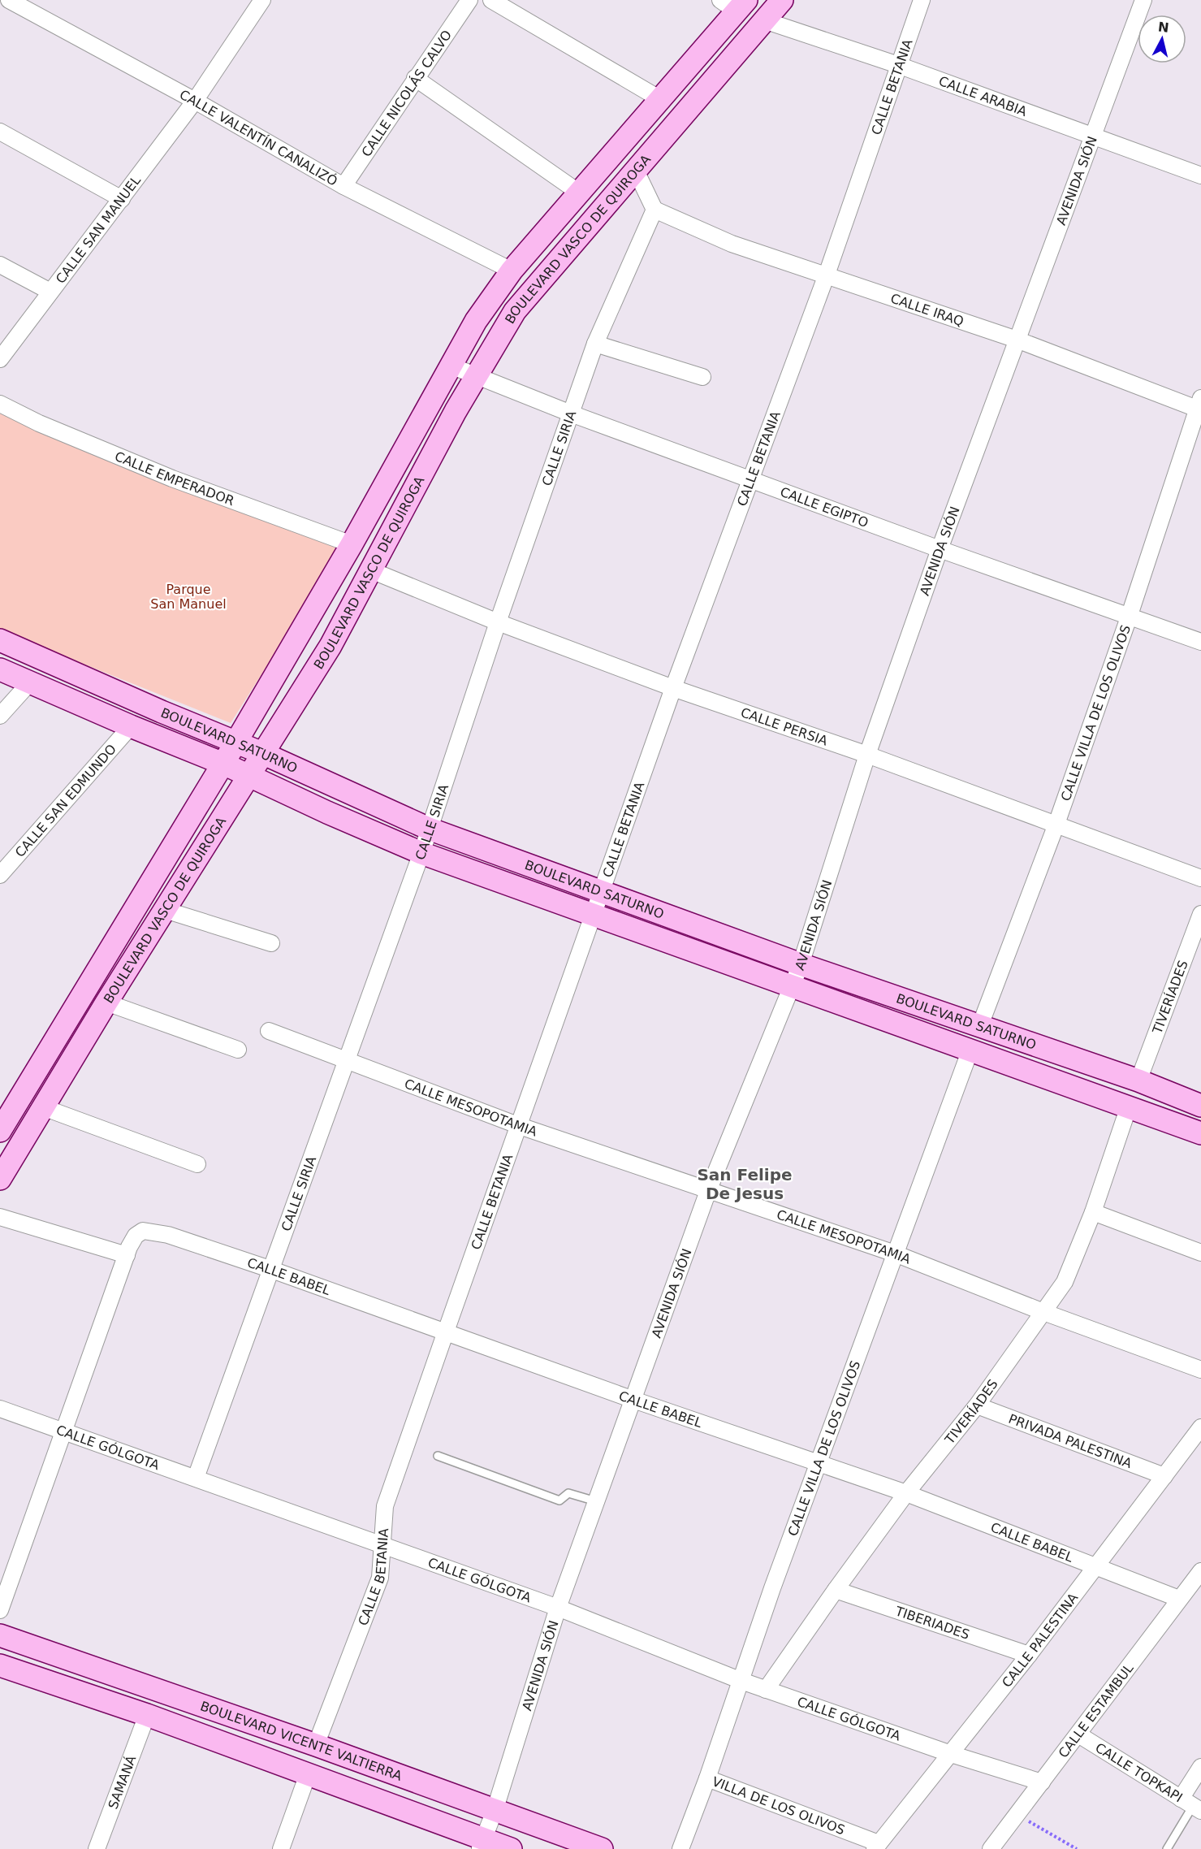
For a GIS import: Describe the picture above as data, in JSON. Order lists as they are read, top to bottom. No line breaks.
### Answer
{"streets":{"street":["CALLE BETANIA","CALLE NICOLÁS CALVO","CALLE ARABIA","CALLE VALENTÍN CANALIZÓ","AVENIDA SIÓN","CALLE SAN MANUEL","BOULEVARD VASCO DE QUIROGA","CALLE IRAQ","CALLE SIRIA","CALLE EMPERADOR","CALLE EGIPTO","CALLE VILLA DE LOS OLIVOS","CALLE PERSIA","BOULEVARD SATURNO","CALLE SAN EDMUNDO","TIVERÍADES","CALLE MESOPOTAMIA","CALLE BABEL","PRIVADA PALESTINA","CALLE GÓLGOTA","TIBERIADES","CALLE PALESTINA","CALLE ESTAMBUL","BOULEVARD VICENTE VALTIERRA","CALLE TOPKAPI","SAMANÁ","VILLA DE LOS OLIVOS"]},"crossings":[["CALLE BETANIA","CALLE ARABIA"],["CALLE BETANIA","CALLE IRAQ"],["CALLE BETANIA","CALLE EGIPTO"],["CALLE BETANIA","CALLE PERSIA"],["CALLE BETANIA","BOULEVARD SATURNO"],["CALLE BETANIA","CALLE MESOPOTAMIA"],["CALLE BETANIA","CALLE BABEL"],["CALLE BETANIA","CALLE GÓLGOTA"],["CALLE BETANIA","BOULEVARD VICENTE VALTIERRA"],["CALLE NICOLÁS CALVO","CALLE VALENTÍN CANALIZÓ"],["CALLE ARABIA","AVENIDA SIÓN"],["CALLE ARABIA","BOULEVARD VASCO DE QUIROGA"],["CALLE VALENTÍN CANALIZÓ","CALLE SAN MANUEL"],["CALLE VALENTÍN CANALIZÓ","BOULEVARD VASCO DE QUIROGA"],["AVENIDA SIÓN","CALLE IRAQ"],["AVENIDA SIÓN","CALLE EGIPTO"],["AVENIDA SIÓN","CALLE PERSIA"],["AVENIDA SIÓN","BOULEVARD SATURNO"],["AVENIDA SIÓN","CALLE MESOPOTAMIA"],["AVENIDA SIÓN","CALLE BABEL"],["AVENIDA SIÓN","CALLE GÓLGOTA"],["AVENIDA SIÓN","BOULEVARD VICENTE VALTIERRA"],["BOULEVARD VASCO DE QUIROGA","CALLE EMPERADOR"],["BOULEVARD VASCO DE QUIROGA","CALLE EGIPTO"],["BOULEVARD VASCO DE QUIROGA","CALLE PERSIA"],["BOULEVARD VASCO DE QUIROGA","BOULEVARD SATURNO"],["CALLE IRAQ","CALLE SIRIA"],["CALLE IRAQ","CALLE VILLA DE LOS OLIVOS"],["CALLE SIRIA","CALLE EGIPTO"],["CALLE SIRIA","CALLE PERSIA"],["CALLE SIRIA","BOULEVARD SATURNO"],["CALLE SIRIA","CALLE MESOPOTAMIA"],["CALLE SIRIA","CALLE BABEL"],["CALLE SIRIA","CALLE GÓLGOTA"],["CALLE EGIPTO","CALLE VILLA DE LOS OLIVOS"],["CALLE VILLA DE LOS OLIVOS","CALLE PERSIA"],["CALLE VILLA DE LOS OLIVOS","BOULEVARD SATURNO"],["CALLE VILLA DE LOS OLIVOS","CALLE MESOPOTAMIA"],["CALLE VILLA DE LOS OLIVOS","CALLE BABEL"],["CALLE VILLA DE LOS OLIVOS","CALLE GÓLGOTA"],["CALLE VILLA DE LOS OLIVOS","VILLA DE LOS OLIVOS"],["BOULEVARD SATURNO","CALLE SAN EDMUNDO"],["BOULEVARD SATURNO","TIVERÍADES"],["TIVERÍADES","CALLE MESOPOTAMIA"],["TIVERÍADES","CALLE BABEL"],["TIVERÍADES","PRIVADA PALESTINA"],["TIVERÍADES","CALLE GÓLGOTA"],["TIVERÍADES","TIBERIADES"],["CALLE BABEL","CALLE PALESTINA"],["CALLE BABEL","CALLE ESTAMBUL"],["PRIVADA PALESTINA","CALLE PALESTINA"],["CALLE GÓLGOTA","CALLE PALESTINA"],["CALLE GÓLGOTA","CALLE ESTAMBUL"],["TIBERIADES","CALLE PALESTINA"],["CALLE PALESTINA","VILLA DE LOS OLIVOS"],["CALLE ESTAMBUL","CALLE TOPKAPI"]],"districts":["San Felipe De Jesus"],"parks":["Parque San Manuel"],"north":"top"}
